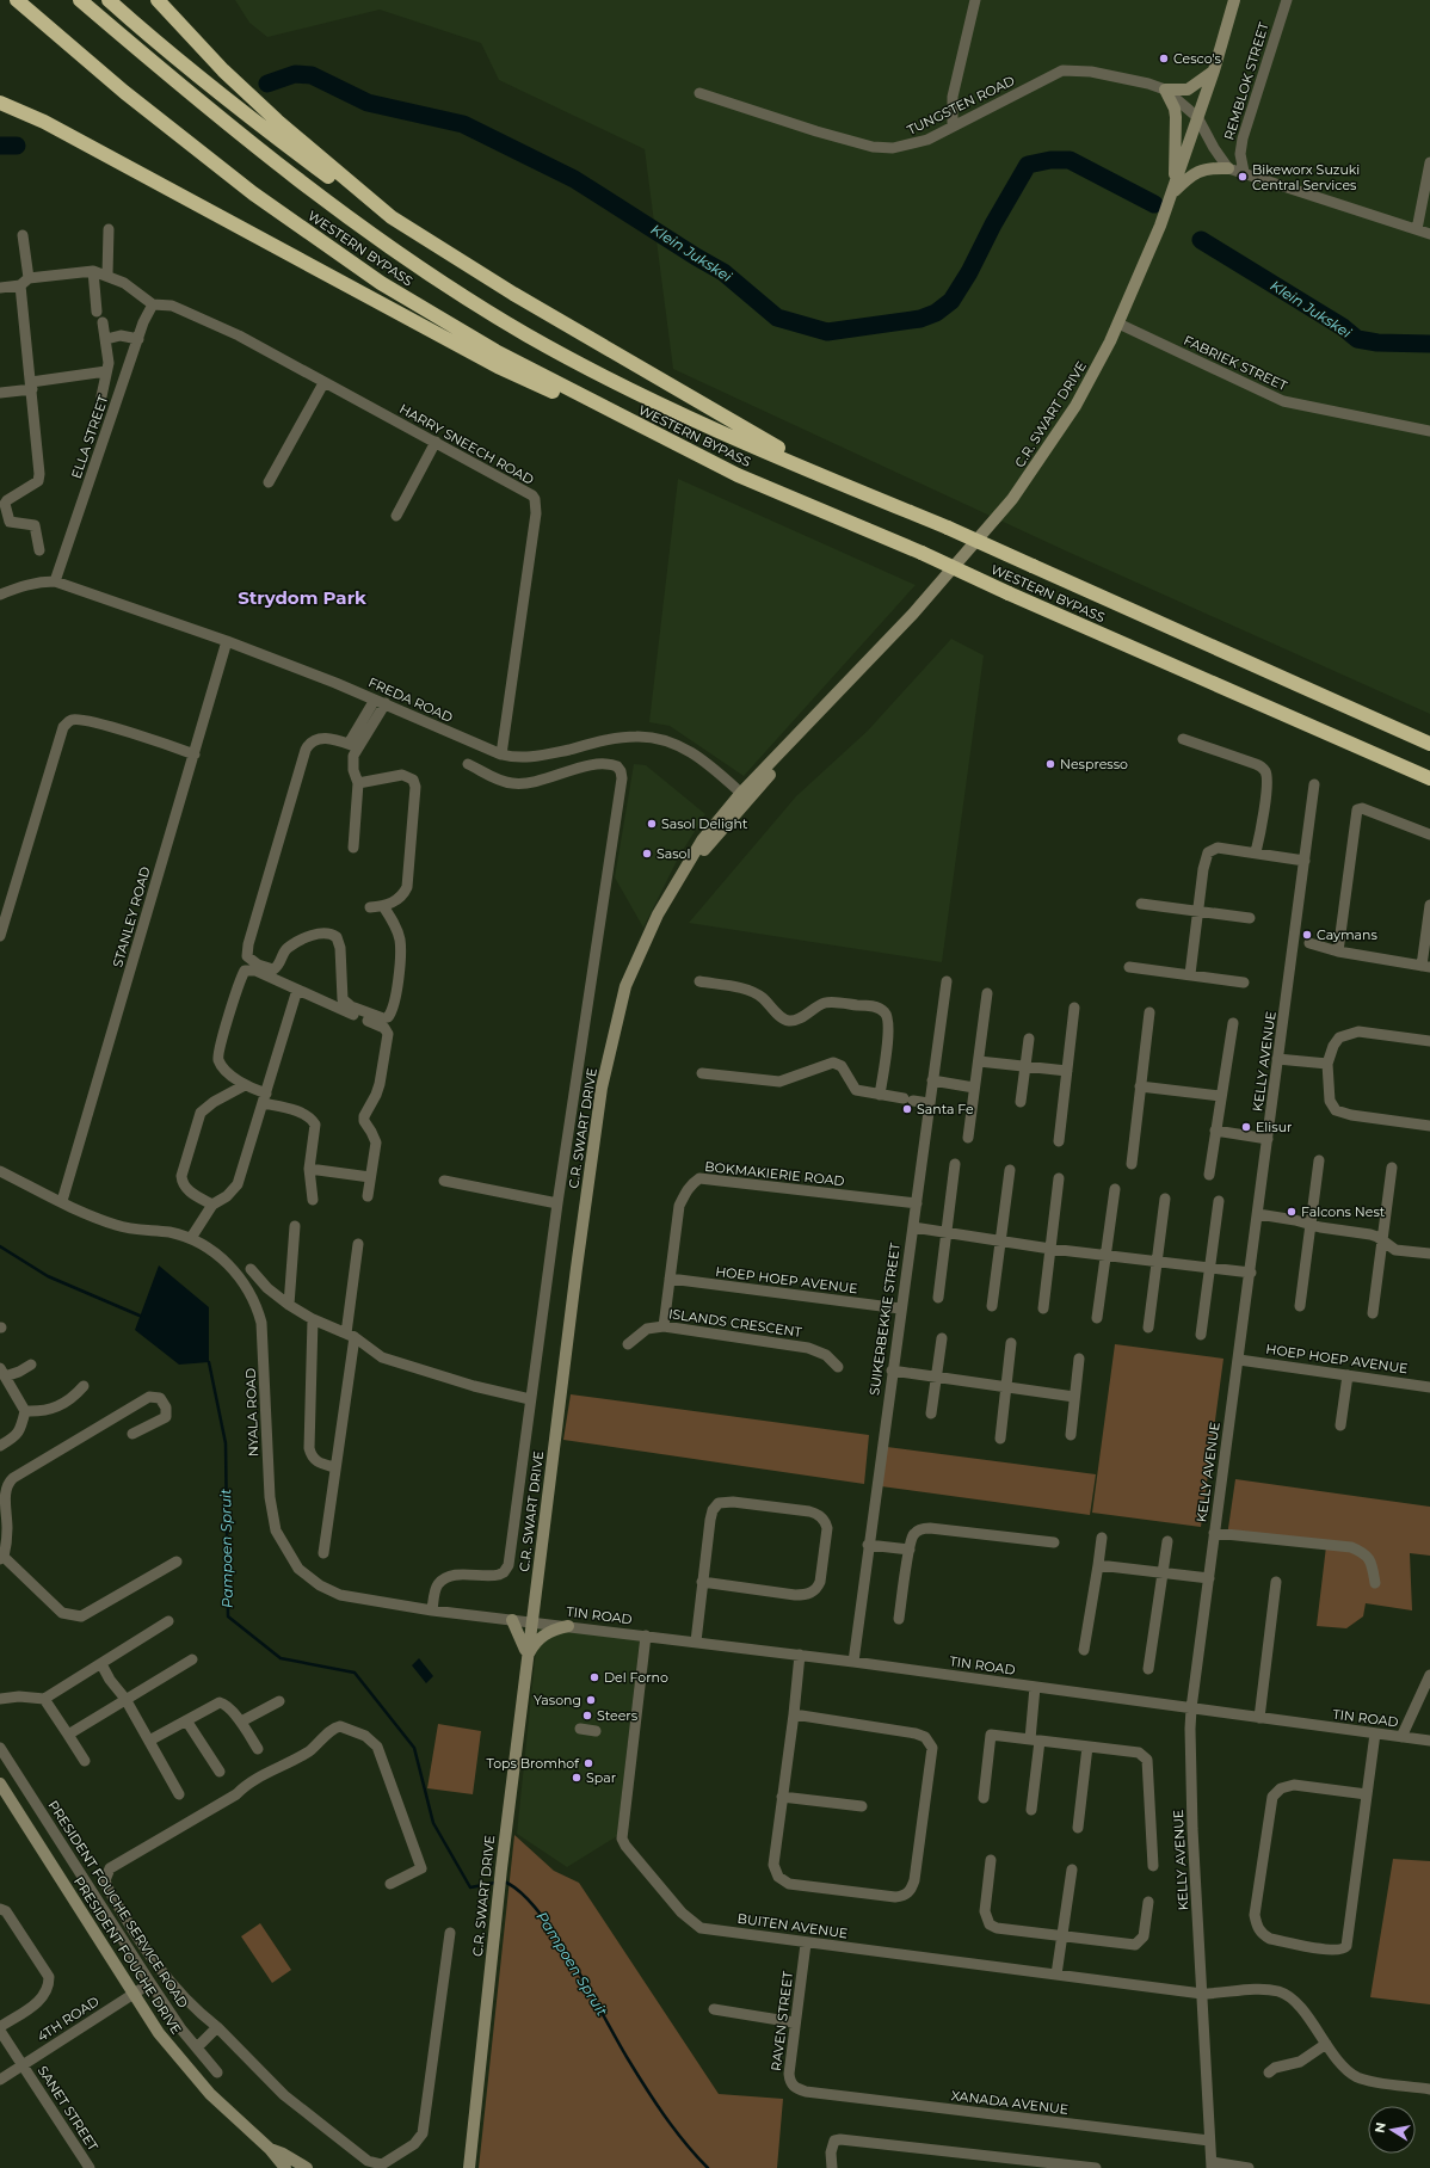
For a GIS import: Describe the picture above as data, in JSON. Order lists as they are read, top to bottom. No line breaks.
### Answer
{"streets":{"highway":["WESTERN BYPASS"],"street":["REMBLOK STREET","TUNGSTEN ROAD","FABRIEK STREET","C.R. SWART DRIVE","ELLA STREET","HARRY SNEECH ROAD","FREDA ROAD","STANLEY ROAD","KELLY AVENUE","BOKMAKIERIE ROAD","HOEP HOEP AVENUE","SUIKERBEKKIE STREET","ISLANDS CRESCENT","NYALA ROAD","TIN ROAD","PRESIDENT FOUCHE SERVICE ROAD","BUITEN AVENUE","PRESIDENT FOUCHE DRIVE","4TH ROAD","RAVEN STREET","XANADA AVENUE","SANET STREET"]},"crossings":[["TUNGSTEN ROAD","C.R. SWART DRIVE"],["FABRIEK STREET","C.R. SWART DRIVE"],["C.R. SWART DRIVE","FREDA ROAD"],["C.R. SWART DRIVE","NYALA ROAD"],["C.R. SWART DRIVE","TIN ROAD"],["ELLA STREET","HARRY SNEECH ROAD"],["ELLA STREET","FREDA ROAD"],["HARRY SNEECH ROAD","FREDA ROAD"],["FREDA ROAD","STANLEY ROAD"],["STANLEY ROAD","NYALA ROAD"],["KELLY AVENUE","HOEP HOEP AVENUE"],["KELLY AVENUE","TIN ROAD"],["KELLY AVENUE","BUITEN AVENUE"],["KELLY AVENUE","XANADA AVENUE"],["BOKMAKIERIE ROAD","HOEP HOEP AVENUE"],["BOKMAKIERIE ROAD","SUIKERBEKKIE STREET"],["BOKMAKIERIE ROAD","ISLANDS CRESCENT"],["HOEP HOEP AVENUE","SUIKERBEKKIE STREET"],["SUIKERBEKKIE STREET","TIN ROAD"],["NYALA ROAD","TIN ROAD"],["TIN ROAD","BUITEN AVENUE"],["PRESIDENT FOUCHE SERVICE ROAD","4TH ROAD"],["BUITEN AVENUE","RAVEN STREET"],["PRESIDENT FOUCHE DRIVE","4TH ROAD"],["4TH ROAD","SANET STREET"],["RAVEN STREET","XANADA AVENUE"]],"districts":["Strydom Park"],"water":["Klein Jukskei","Pampoen Spruit"],"places":["Cesco's","Bikeworx Suzuki Central Services","Nespresso","Sasol Delight","Sasol","Caymans","Santa Fe","Elisur","Falcons Nest","Del Forno","Yasong","Steers","Tops Bromhof","Spar"],"north":"left"}
